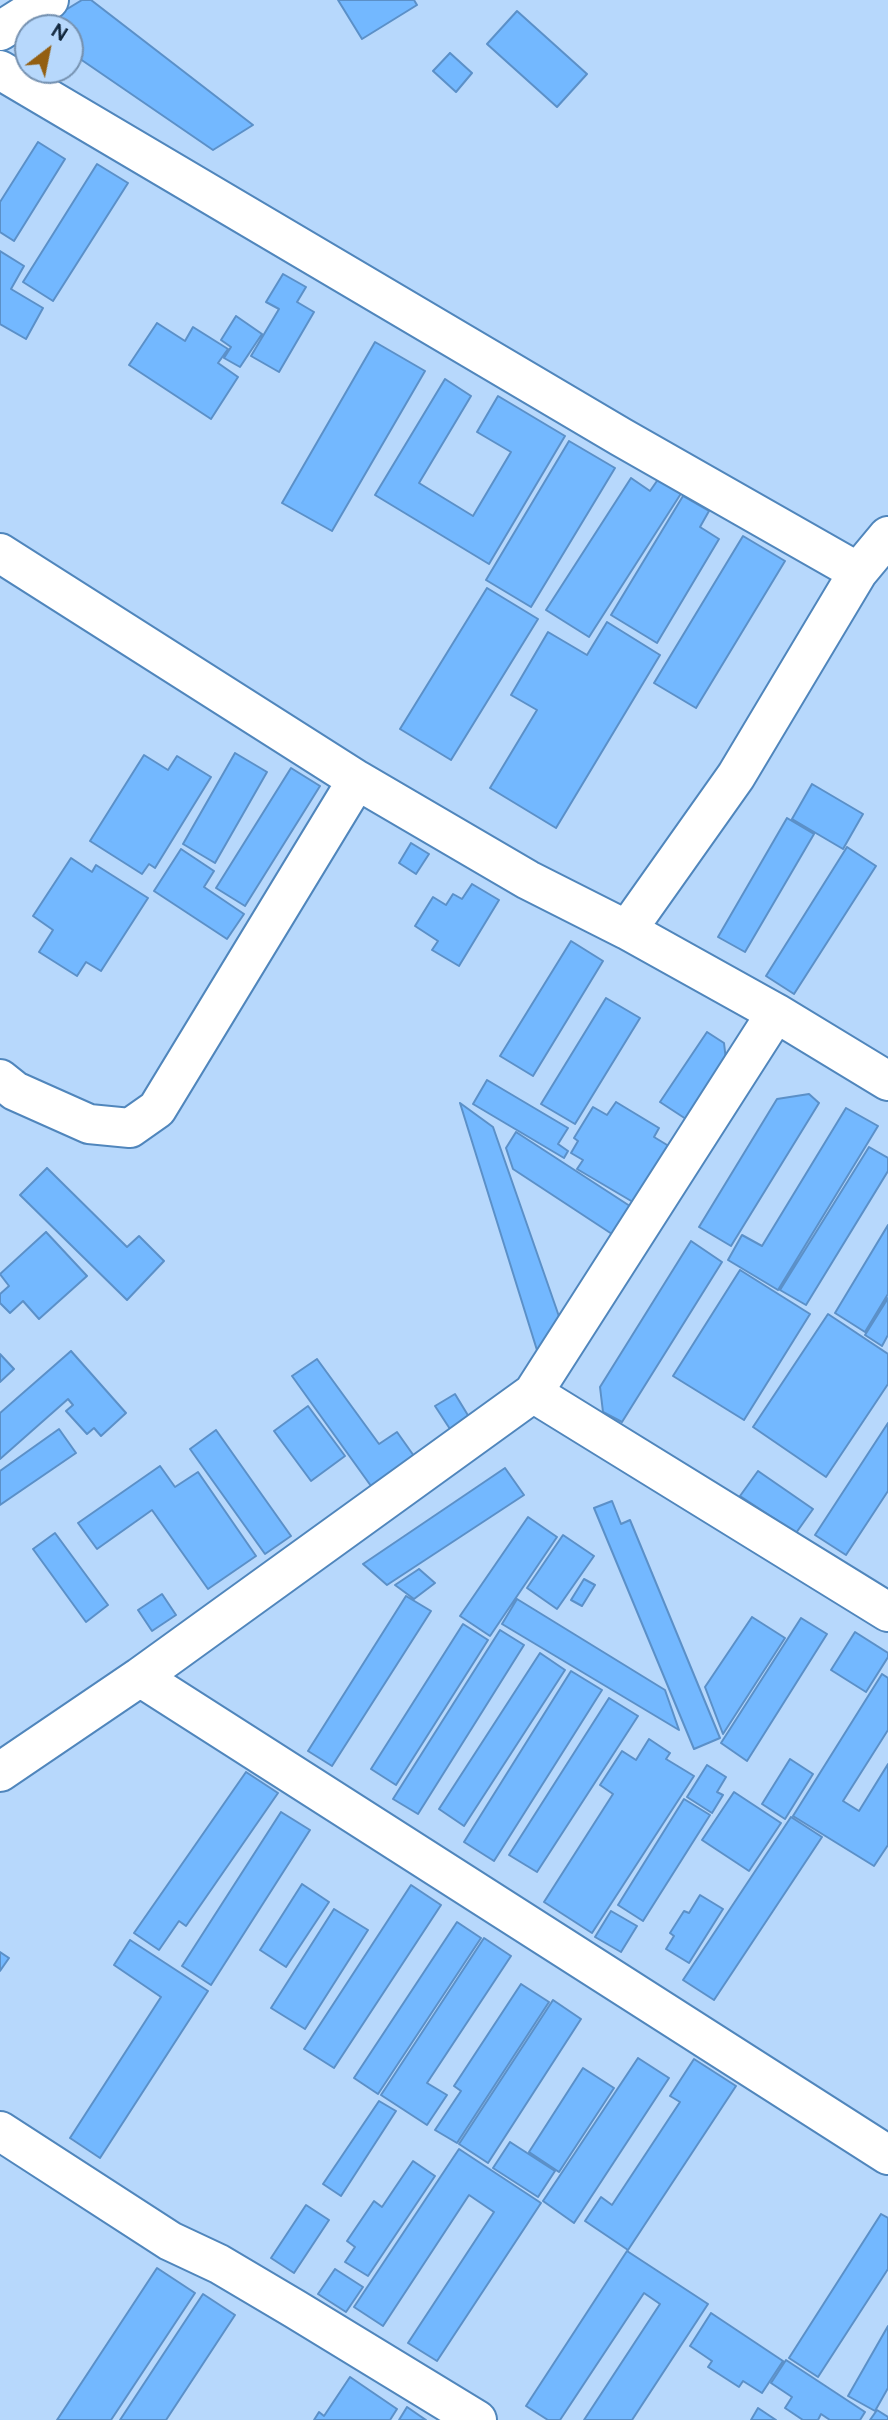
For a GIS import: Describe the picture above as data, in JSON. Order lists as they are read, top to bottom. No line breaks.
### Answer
{"north":"top right"}
